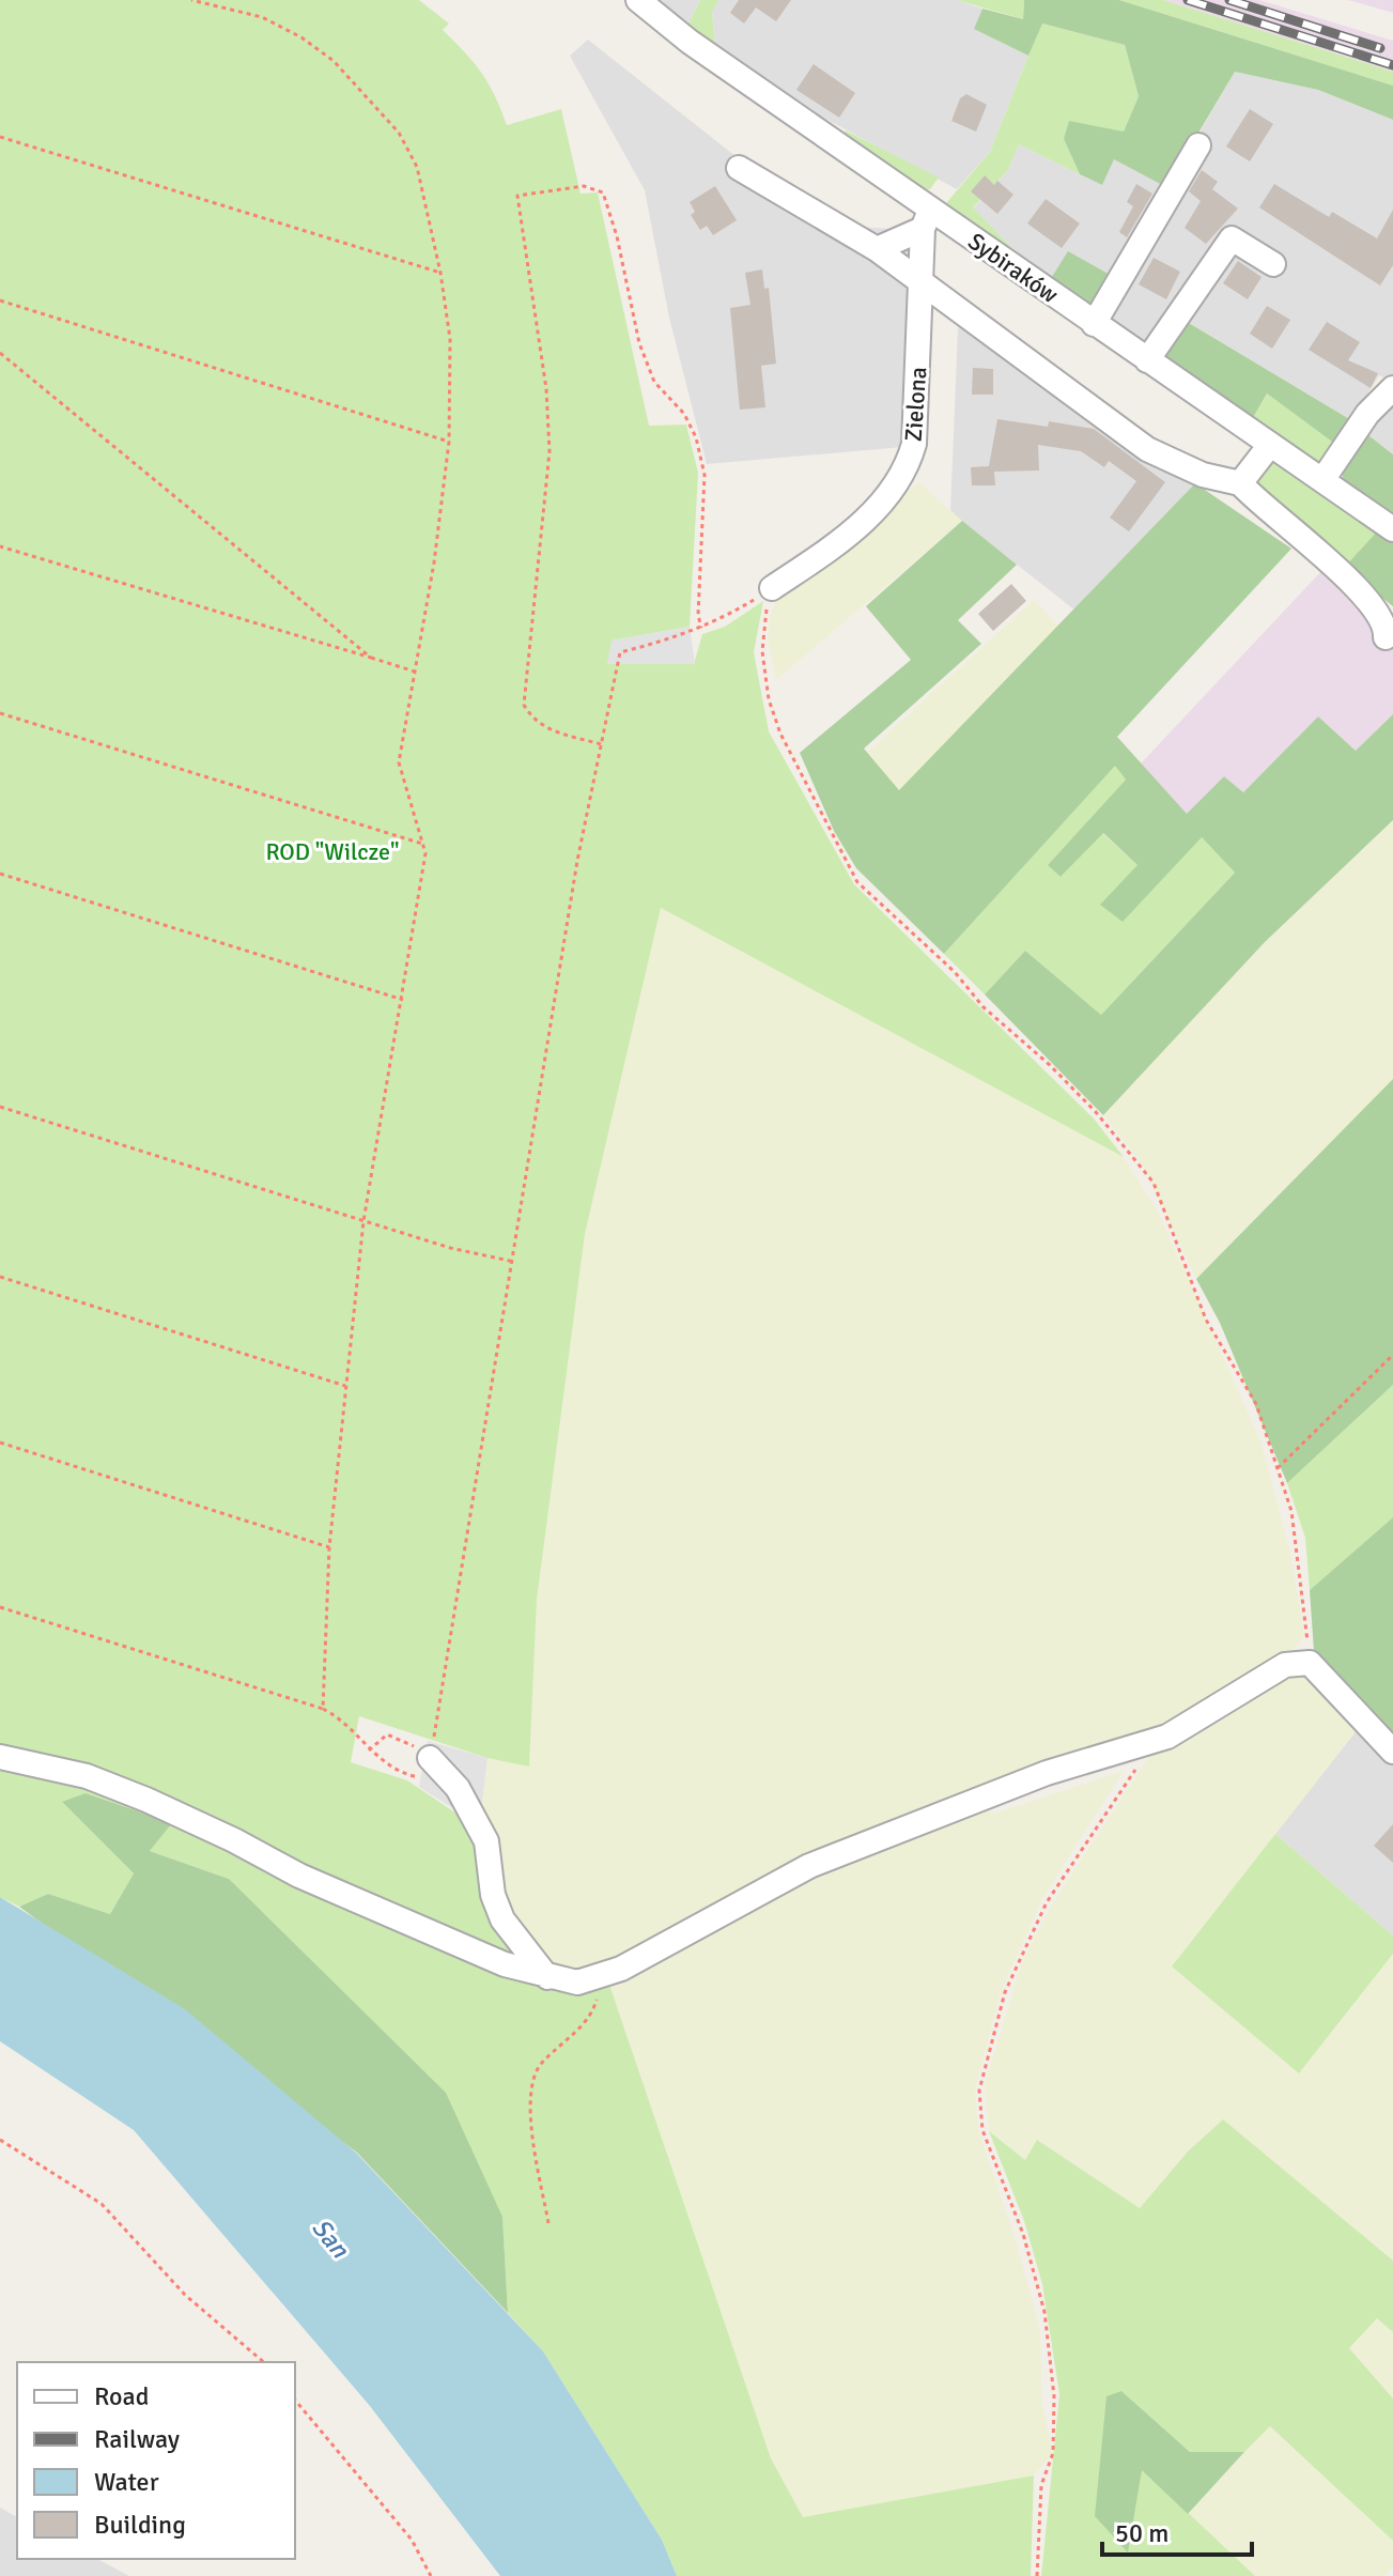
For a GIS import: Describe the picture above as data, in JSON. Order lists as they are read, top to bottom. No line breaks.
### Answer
{"streets":{"street":["Sybiraków","Zielona"]},"crossings":[["Sybiraków","Zielona"]],"water":["San"],"parks":["ROD \"Wilcze\""],"legend":["Road","Railway","Water","Building"],"scale_bar":"50 m"}
